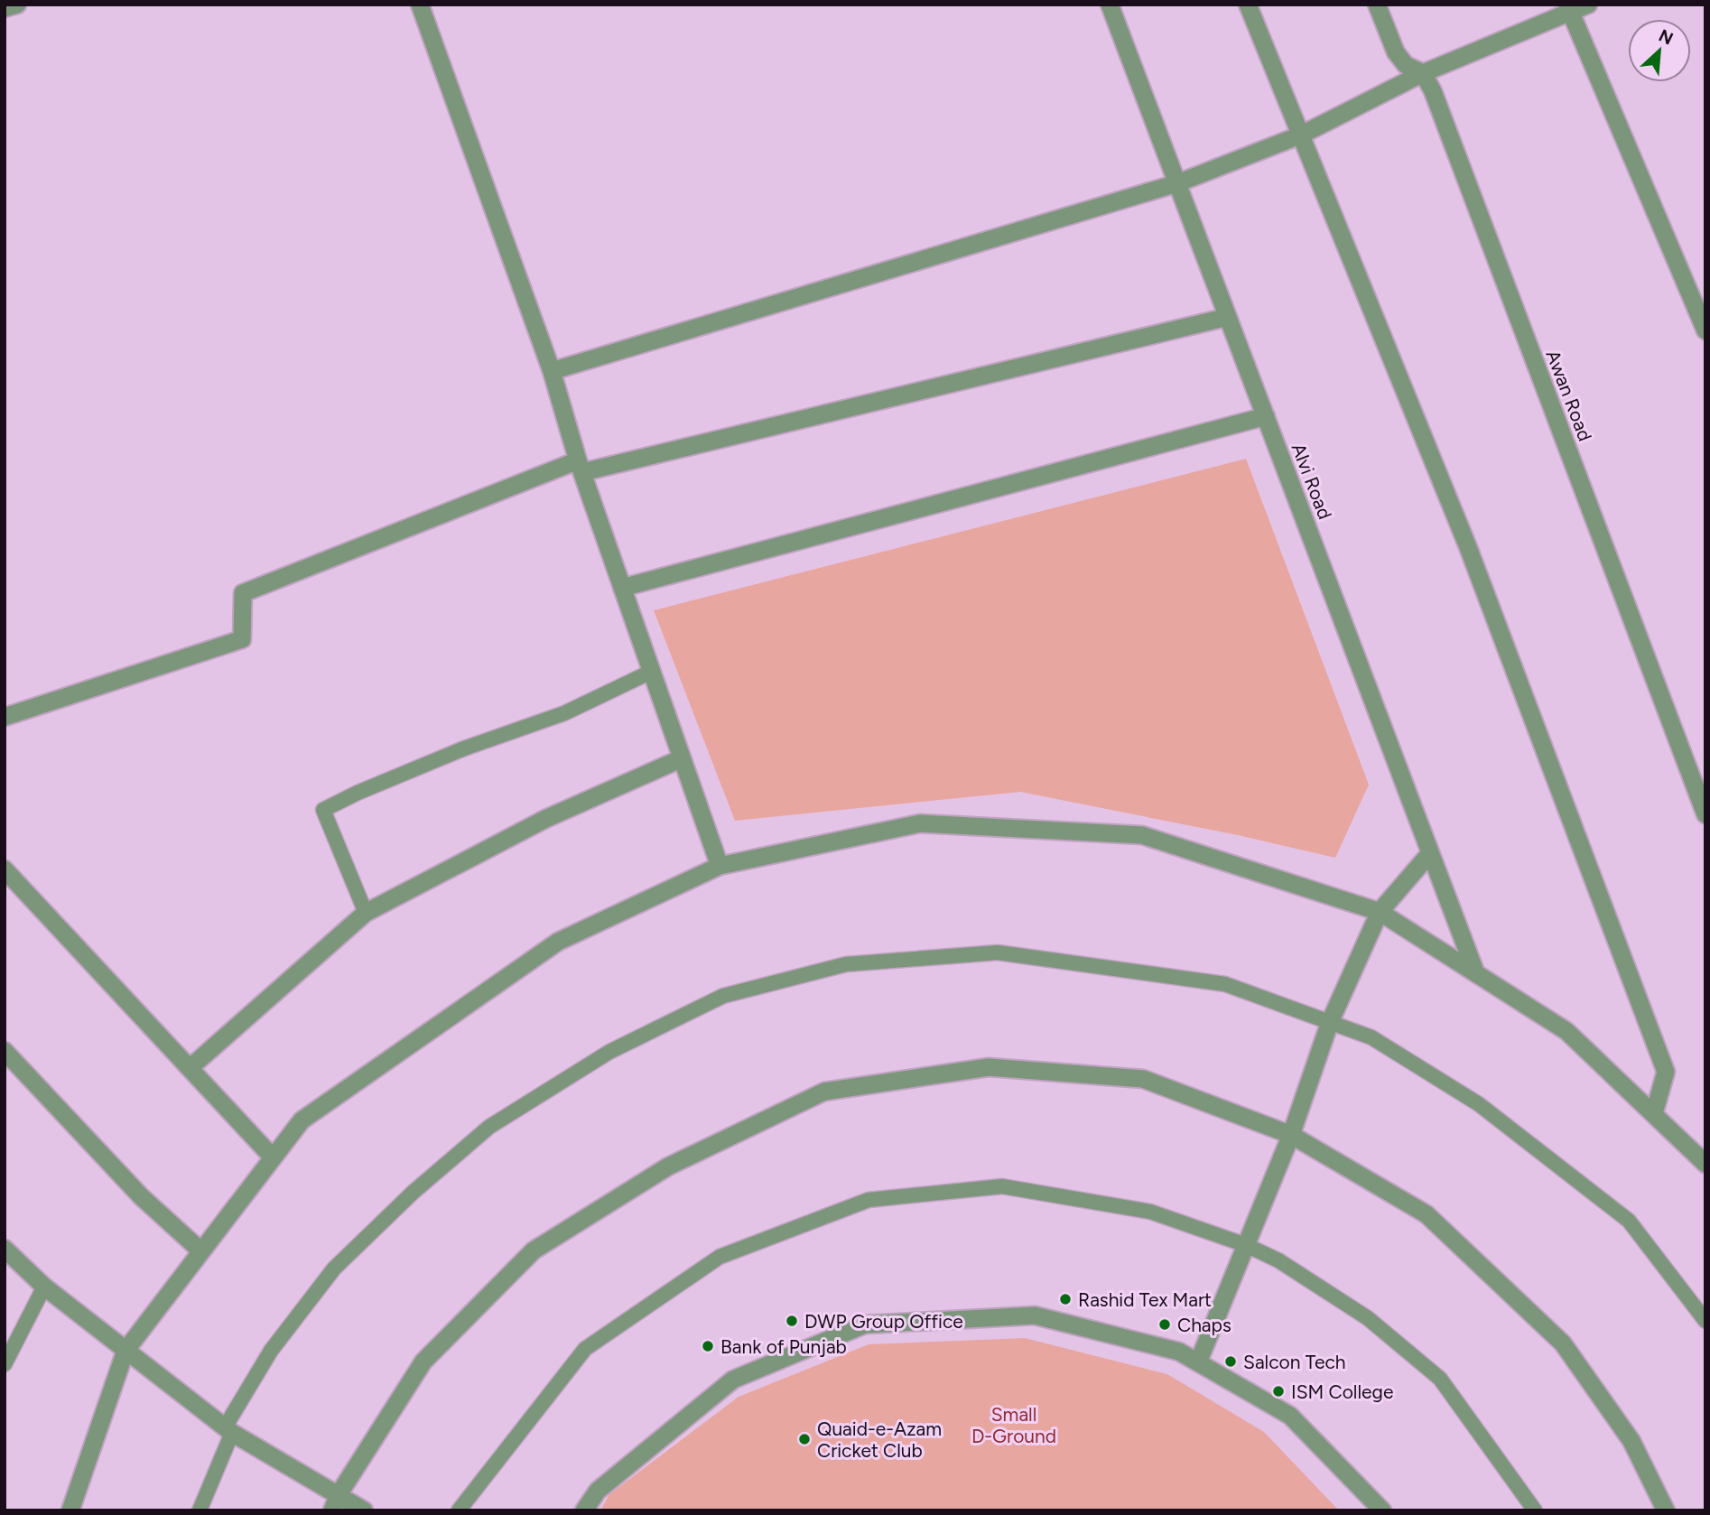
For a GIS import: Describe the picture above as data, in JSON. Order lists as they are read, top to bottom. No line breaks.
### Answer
{"streets":{"street":["Awan Road","Alvi Road"]},"parks":["Small D-Ground"],"places":["Rashid Tex Mart","DWP Group Office","Chaps","Bank of Punjab","Salcon Tech","ISM College","Quaid-e-Azam Cricket Club"],"north":"top right"}
